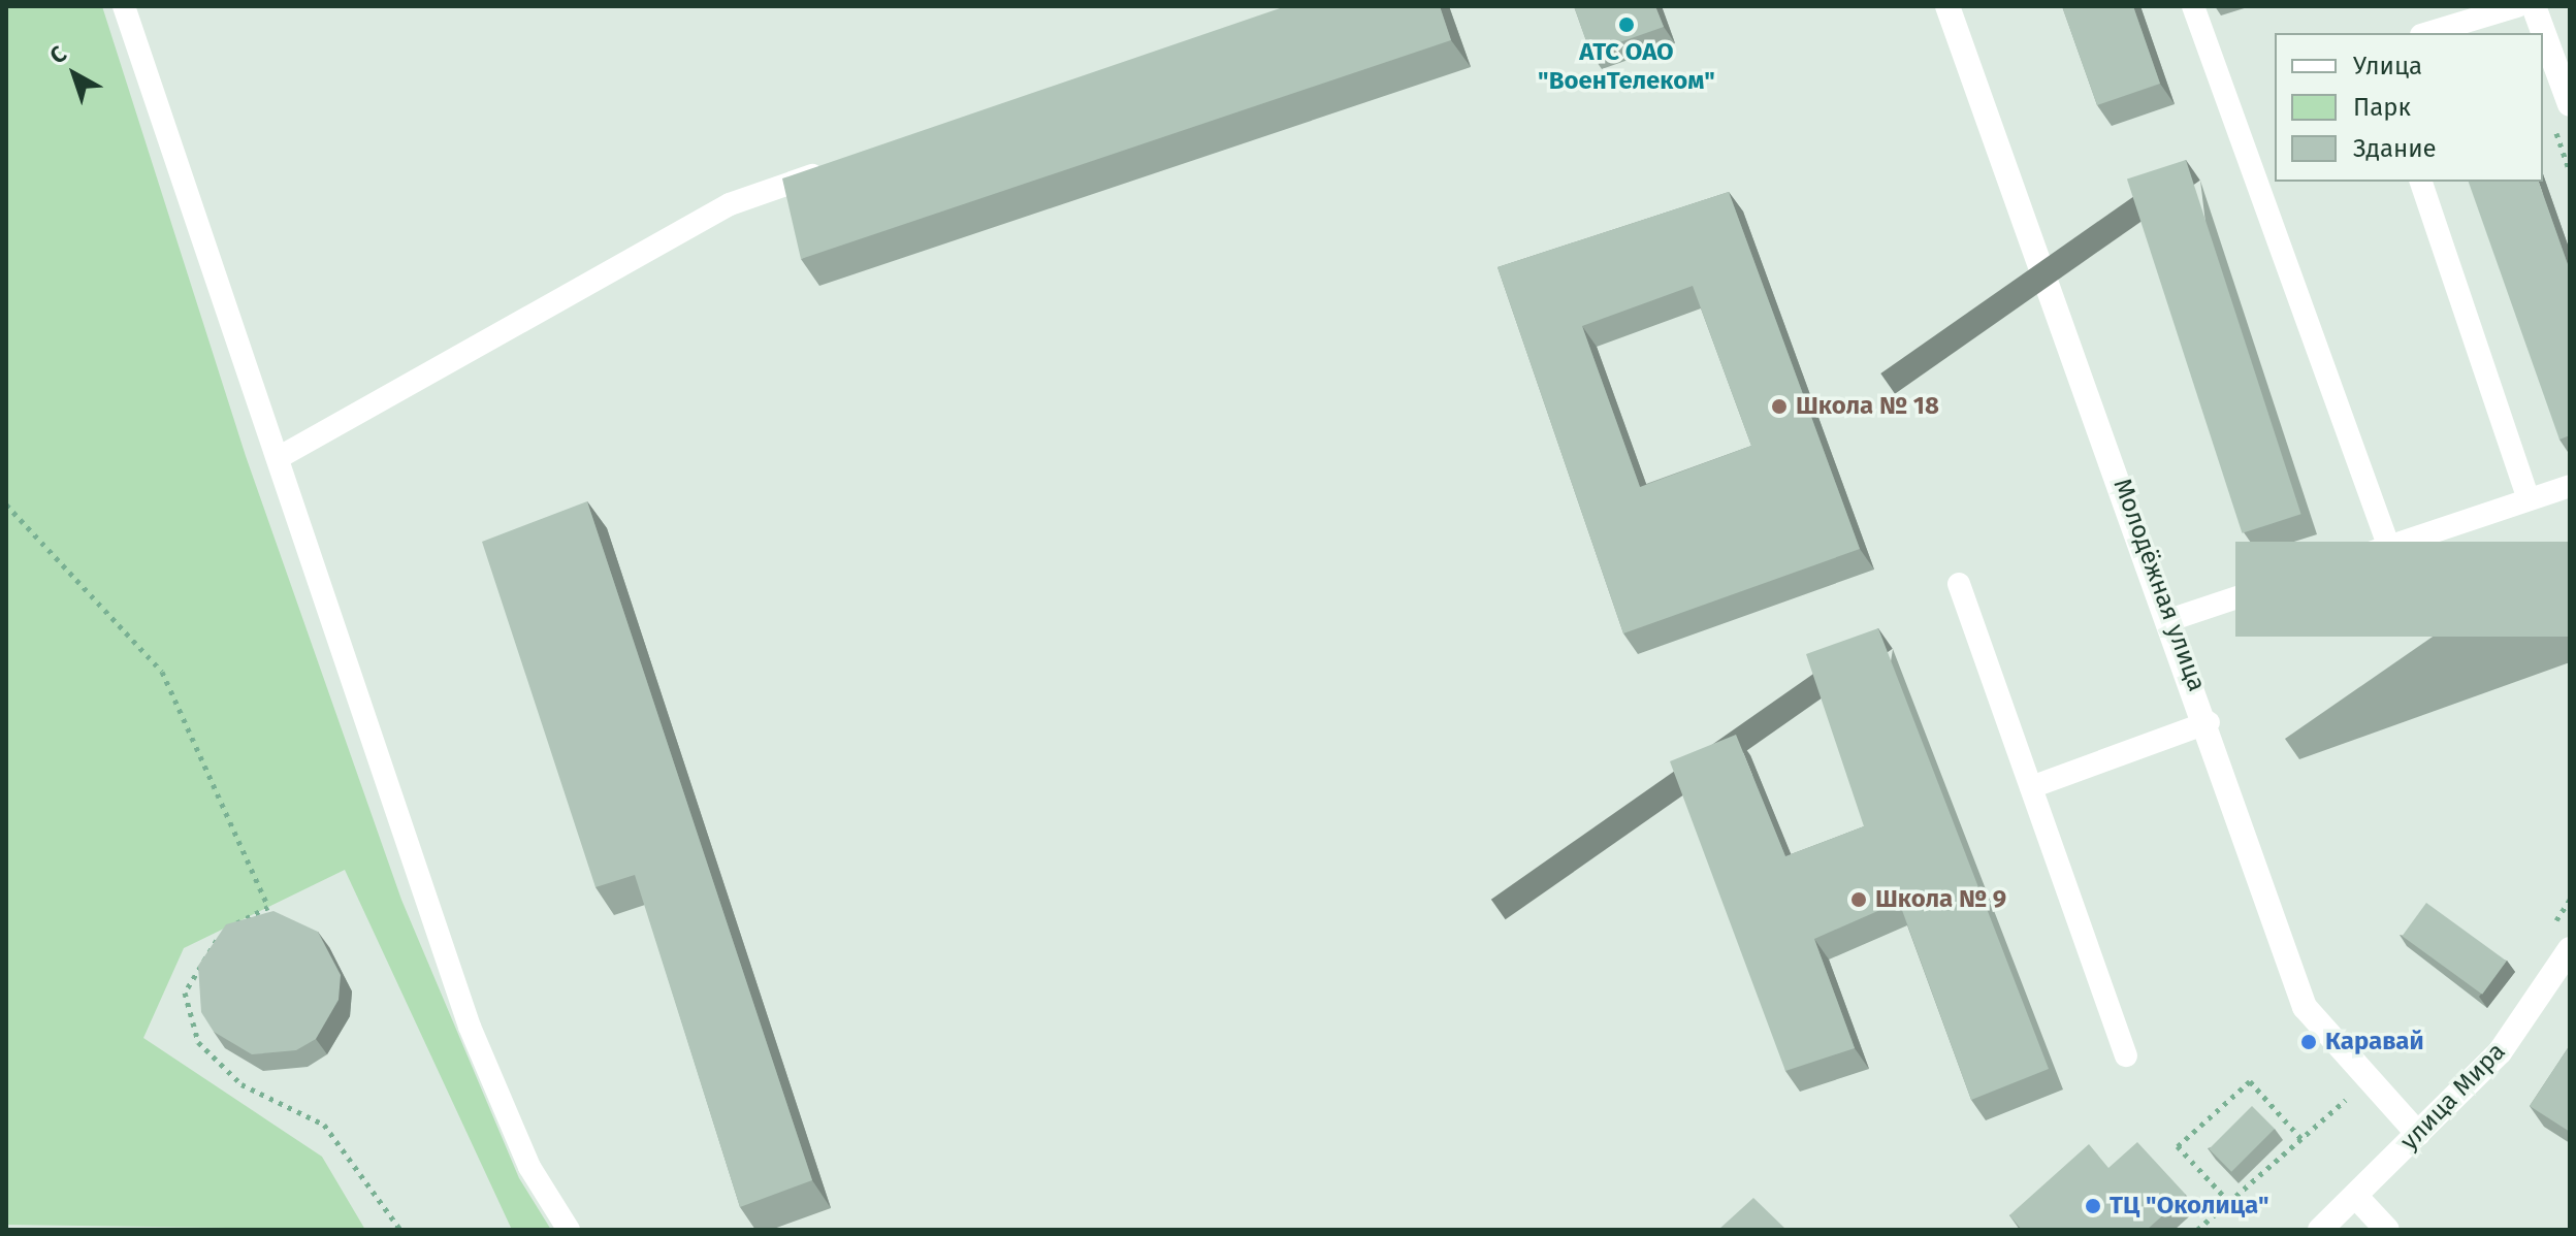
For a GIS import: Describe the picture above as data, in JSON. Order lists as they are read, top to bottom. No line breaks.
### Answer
{"streets":{"street":["Молодёжная улица","улица Мира"]},"crossings":[["Молодёжная улица","улица Мира"]],"places":["АТС ОАО \"ВоенТелеком\"","Школа № 18","Школа № 9","Каравай","ТЦ \"Околица\""],"legend":["Улица","Парк","Здание"],"north":"top left"}
